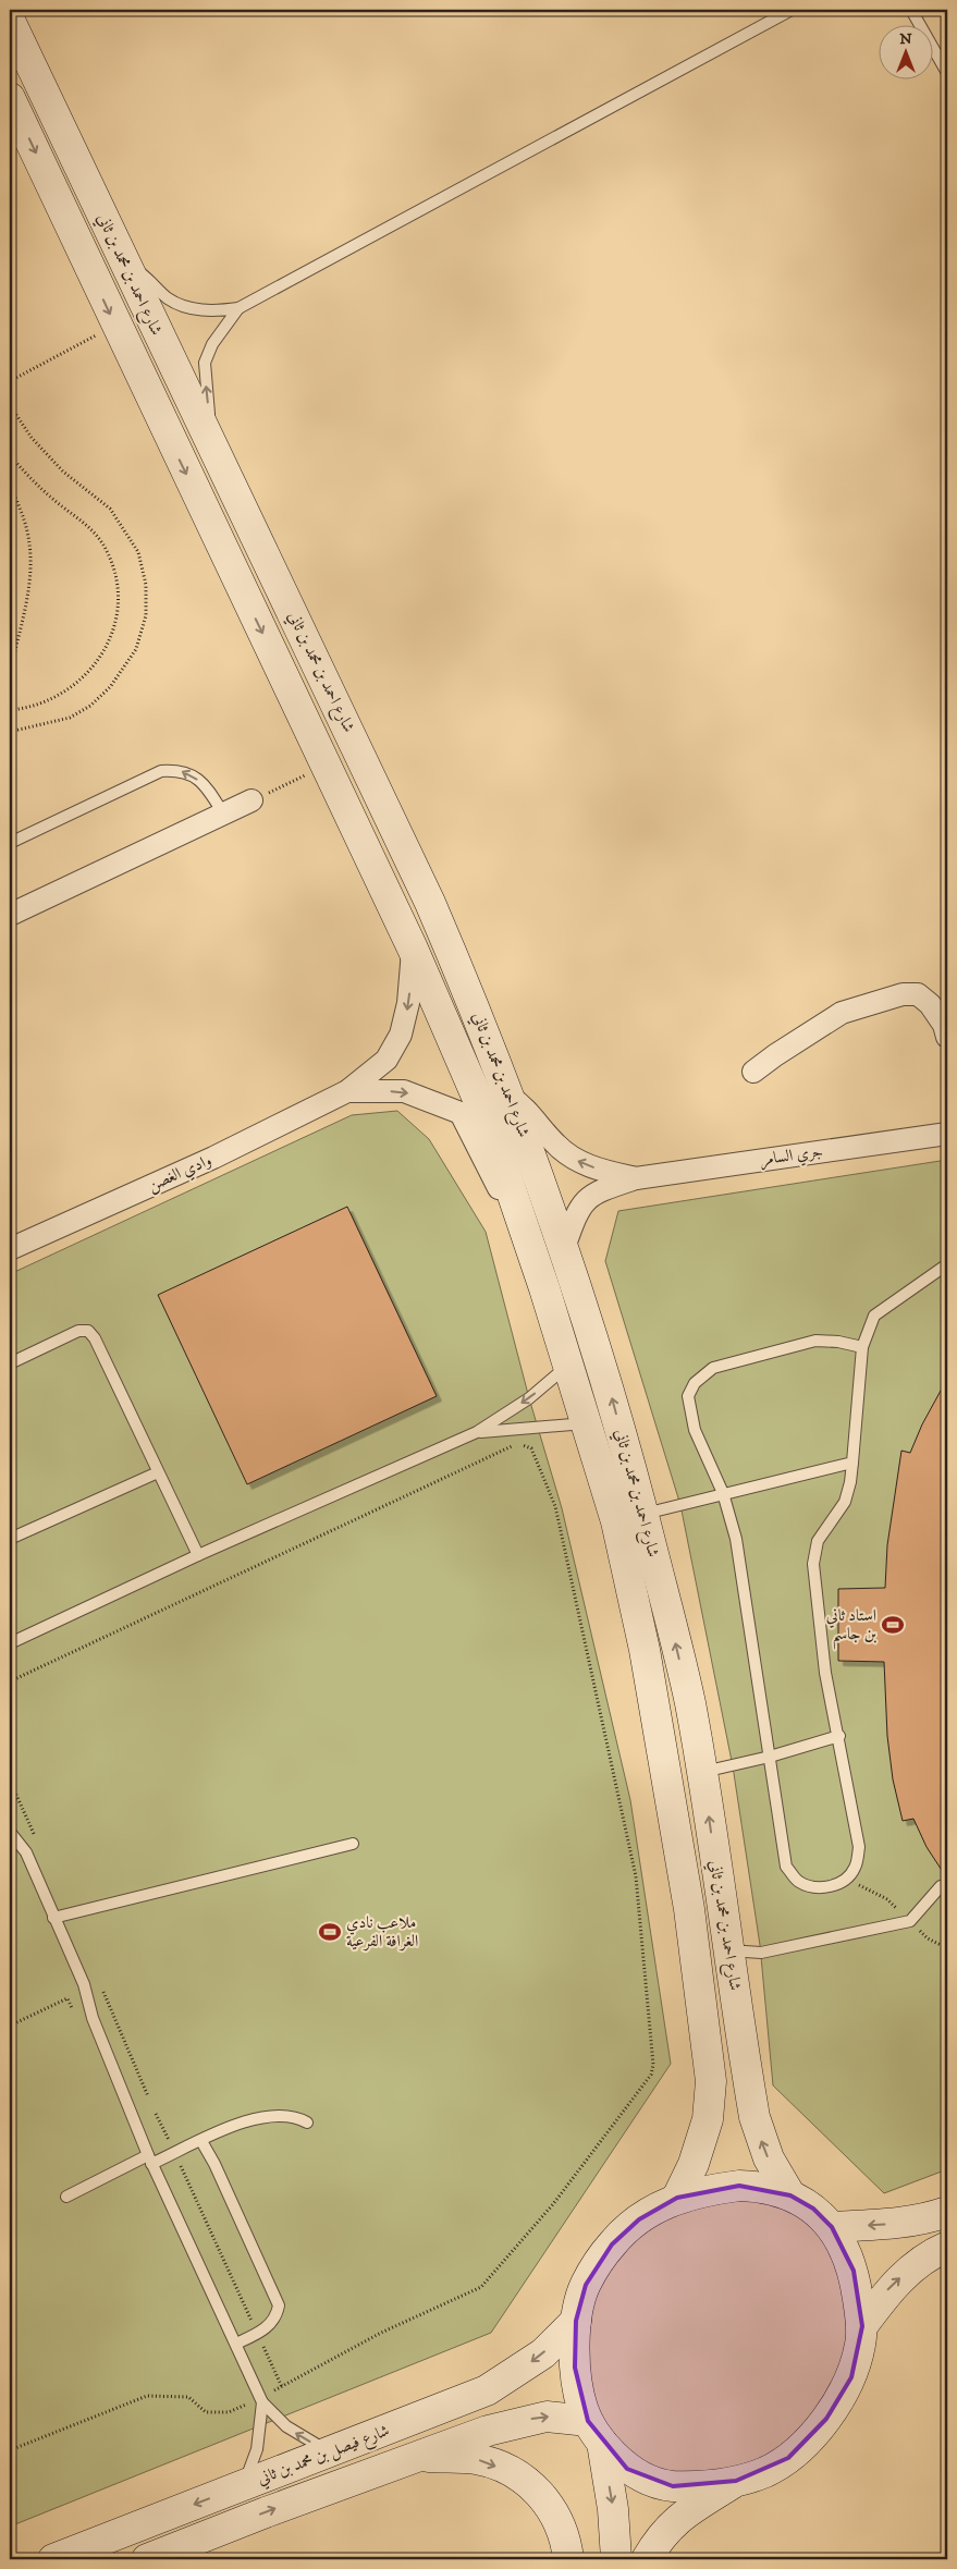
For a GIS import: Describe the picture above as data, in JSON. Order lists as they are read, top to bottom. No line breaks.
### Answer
{"streets":{"street":["شارع احمد بن محمد بن ثاني","جري السامر","وادي الغصن","شارع فيصل بن محمد بن ثاني"]},"crossings":[["شارع احمد بن محمد بن ثاني","جري السامر"],["شارع احمد بن محمد بن ثاني","وادي الغصن"]],"places":{"sports":["استاد ثاني بن جاسم","ملاعب نادي الغرافة الفرعية"]},"north":"top"}
